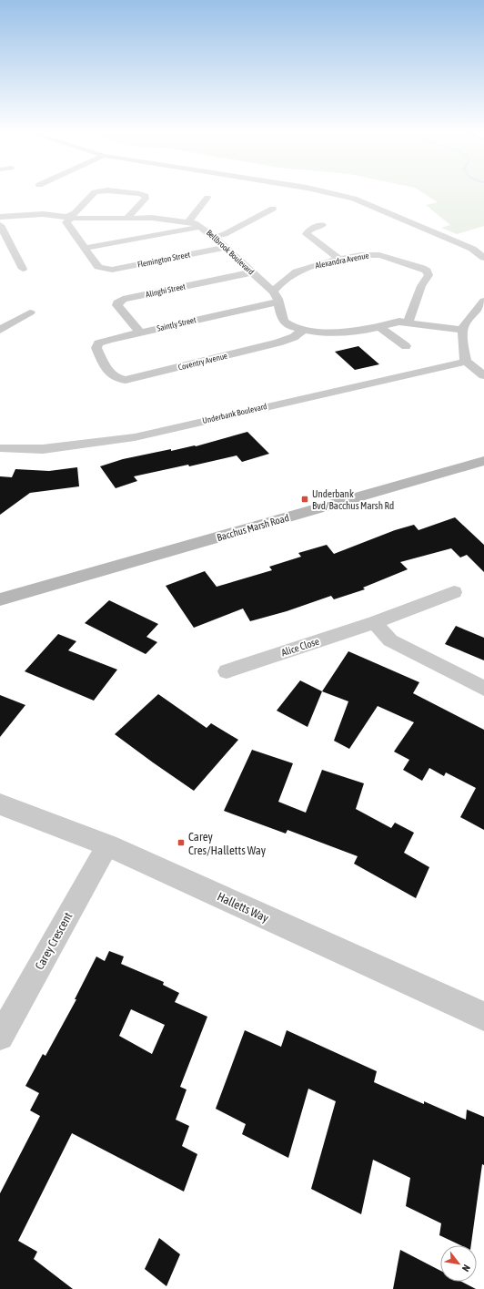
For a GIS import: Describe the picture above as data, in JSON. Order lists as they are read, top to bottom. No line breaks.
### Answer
{"streets":{"main road":["Bacchus Marsh Road"],"street":["Bellbrook Boulevard","Flemington Street","Alexandra Avenue","Alinghi Street","Saintly Street","Coventry Avenue","Underbank Boulevard","Alice Close","Halletts Way","Carey Crescent"]},"crossings":[["Bellbrook Boulevard","Flemington Street"],["Bellbrook Boulevard","Alexandra Avenue"],["Bellbrook Boulevard","Alinghi Street"],["Bellbrook Boulevard","Saintly Street"],["Alinghi Street","Saintly Street"],["Saintly Street","Coventry Avenue"],["Halletts Way","Carey Crescent"]],"places":{"transit":["Underbank Bvd/Bacchus Marsh Rd","Carey Cres/Halletts Way"]},"north":"bottom right"}
